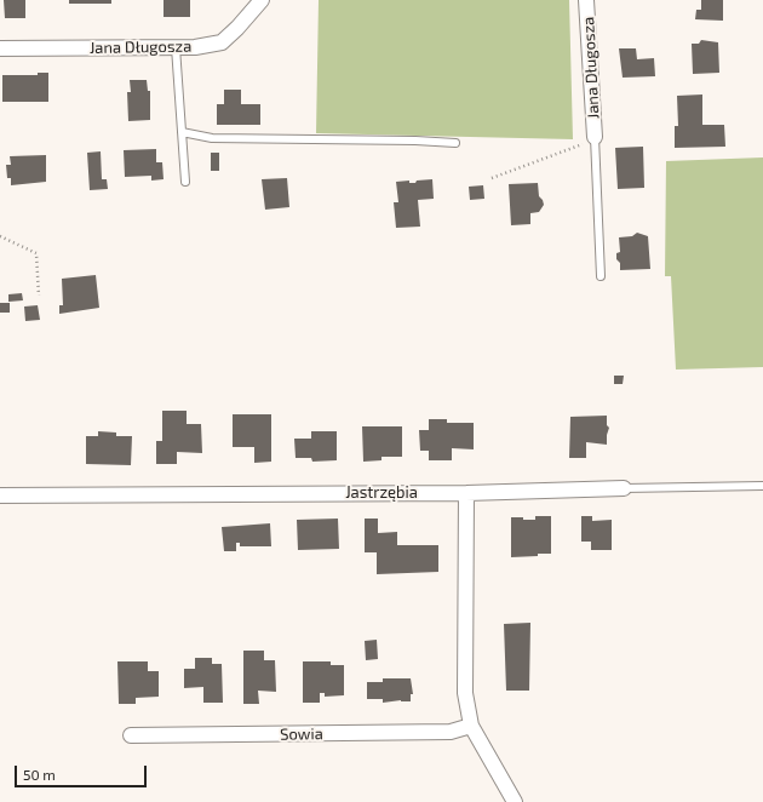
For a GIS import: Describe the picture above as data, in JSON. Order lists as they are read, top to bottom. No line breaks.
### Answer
{"streets":{"street":["Jana Długosza","Jastrzębia","Sowia"]},"scale_bar":"50 m"}
